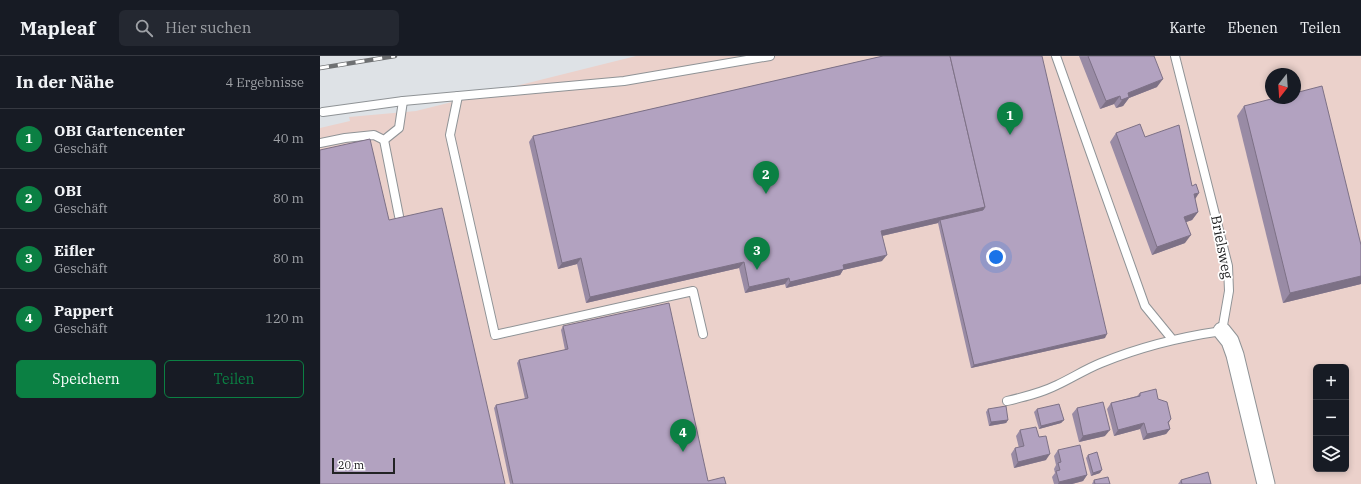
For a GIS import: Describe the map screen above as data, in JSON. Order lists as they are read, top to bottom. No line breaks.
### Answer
{"streets":{"lane":["Brielsweg"]},"scale_bar":"20 m","north":"bottom","page":{"header":"Mapleaf","search":"Hier suchen","nav":["Karte","Ebenen","Teilen"],"heading":["In der Nähe","4 Ergebnisse"],"pins":["1","2","3","4"],"list":[{"mark":"1","name":"OBI Gartencenter","note":"Geschäft","value":"40 m"},{"mark":"2","name":"OBI","note":"Geschäft","value":"80 m"},{"mark":"3","name":"Eifler","note":"Geschäft","value":"80 m"},{"mark":"4","name":"Pappert","note":"Geschäft","value":"120 m"}],"buttons":["Speichern","Teilen"],"map_buttons":["+","−"],"scale":"20 m"}}
